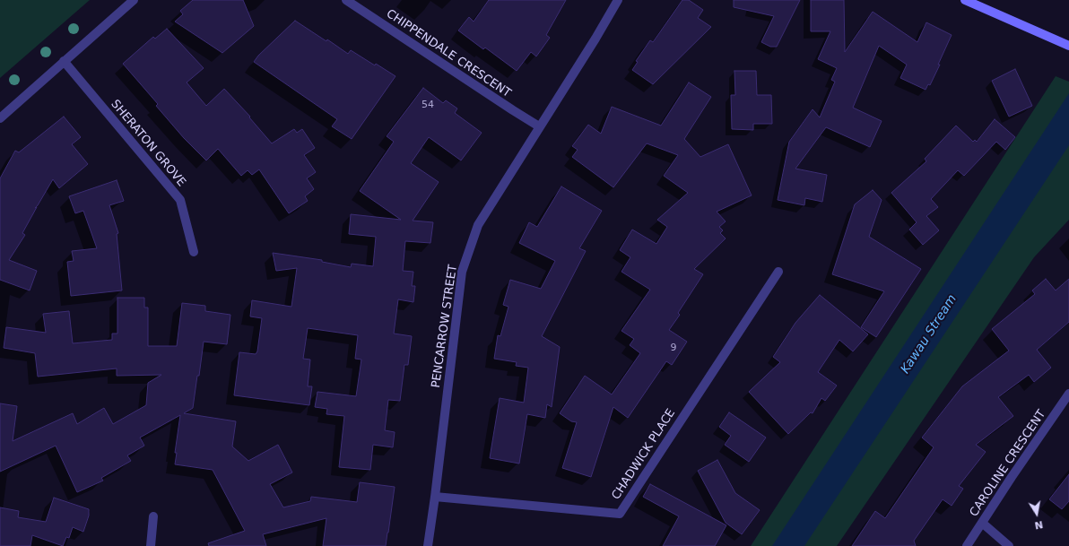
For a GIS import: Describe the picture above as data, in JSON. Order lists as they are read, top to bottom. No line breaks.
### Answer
{"streets":{"street":["CHIPPENDALE CRESCENT","SHERATON GROVE","PENCARROW STREET","CHADWICK PLACE","CAROLINE CRESCENT"]},"crossings":[["CHIPPENDALE CRESCENT","PENCARROW STREET"],["PENCARROW STREET","CHADWICK PLACE"]],"water":["Kawau Stream"],"house_numbers":["54","9"],"north":"bottom"}
